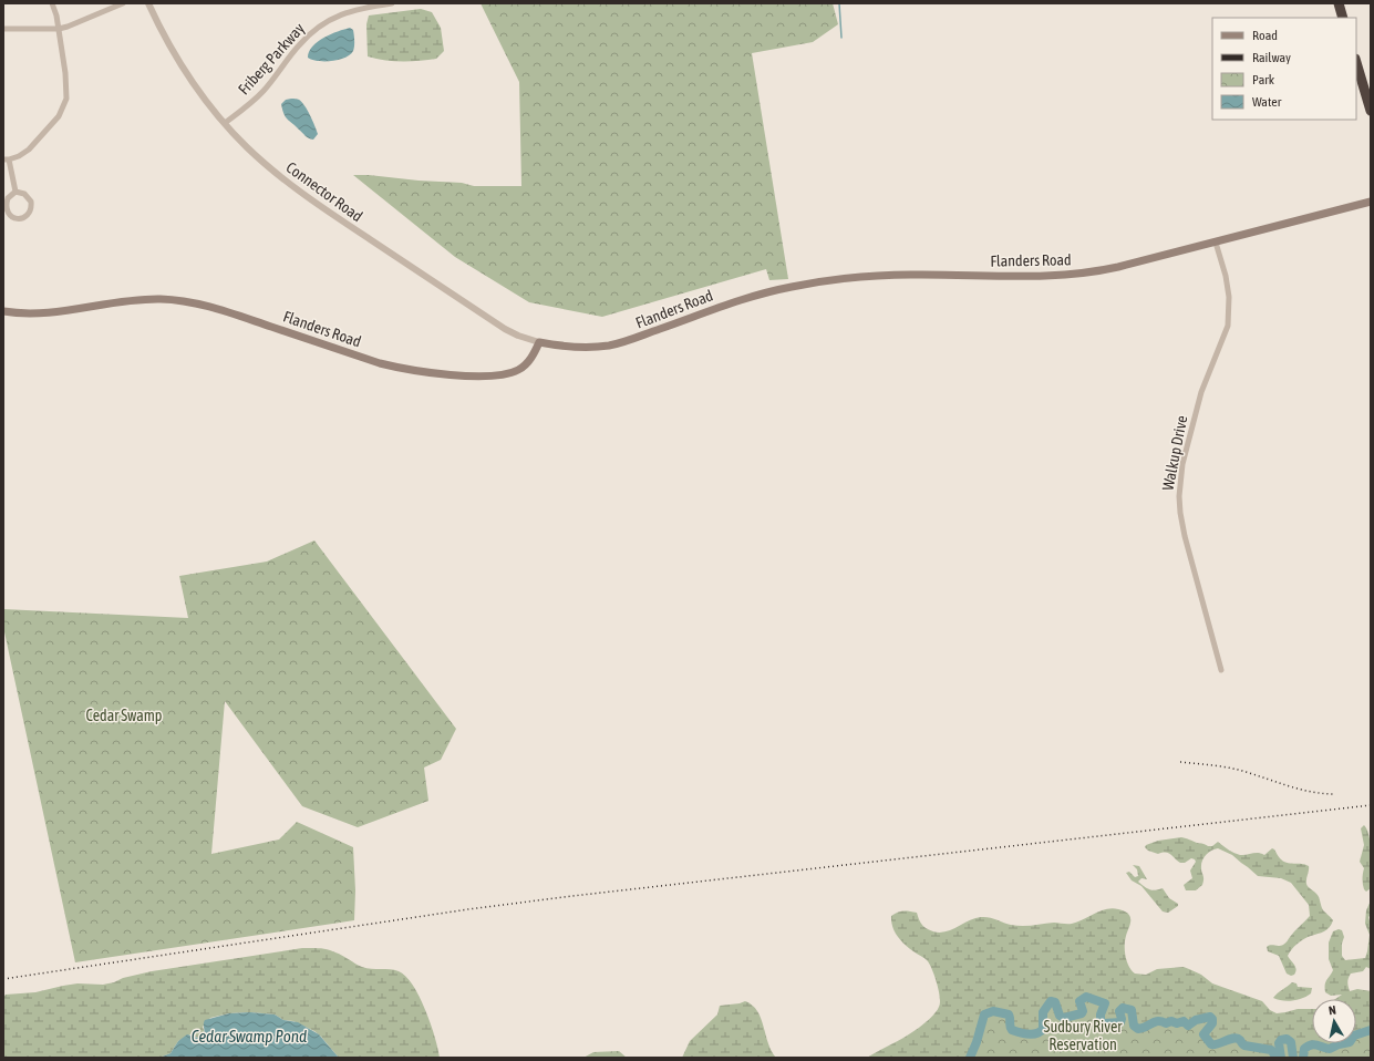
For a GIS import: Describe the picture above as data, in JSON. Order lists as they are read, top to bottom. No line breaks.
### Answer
{"streets":{"main road":["Flanders Road"],"street":["Friberg Parkway","Connector Road","Walkup Drive"]},"crossings":[["Friberg Parkway","Connector Road"],["Connector Road","Flanders Road"],["Flanders Road","Walkup Drive"]],"water":["Cedar Swamp Pond"],"parks":["Cedar Swamp","Sudbury River Reservation"],"legend":["Road","Railway","Park","Water"],"north":"top"}
